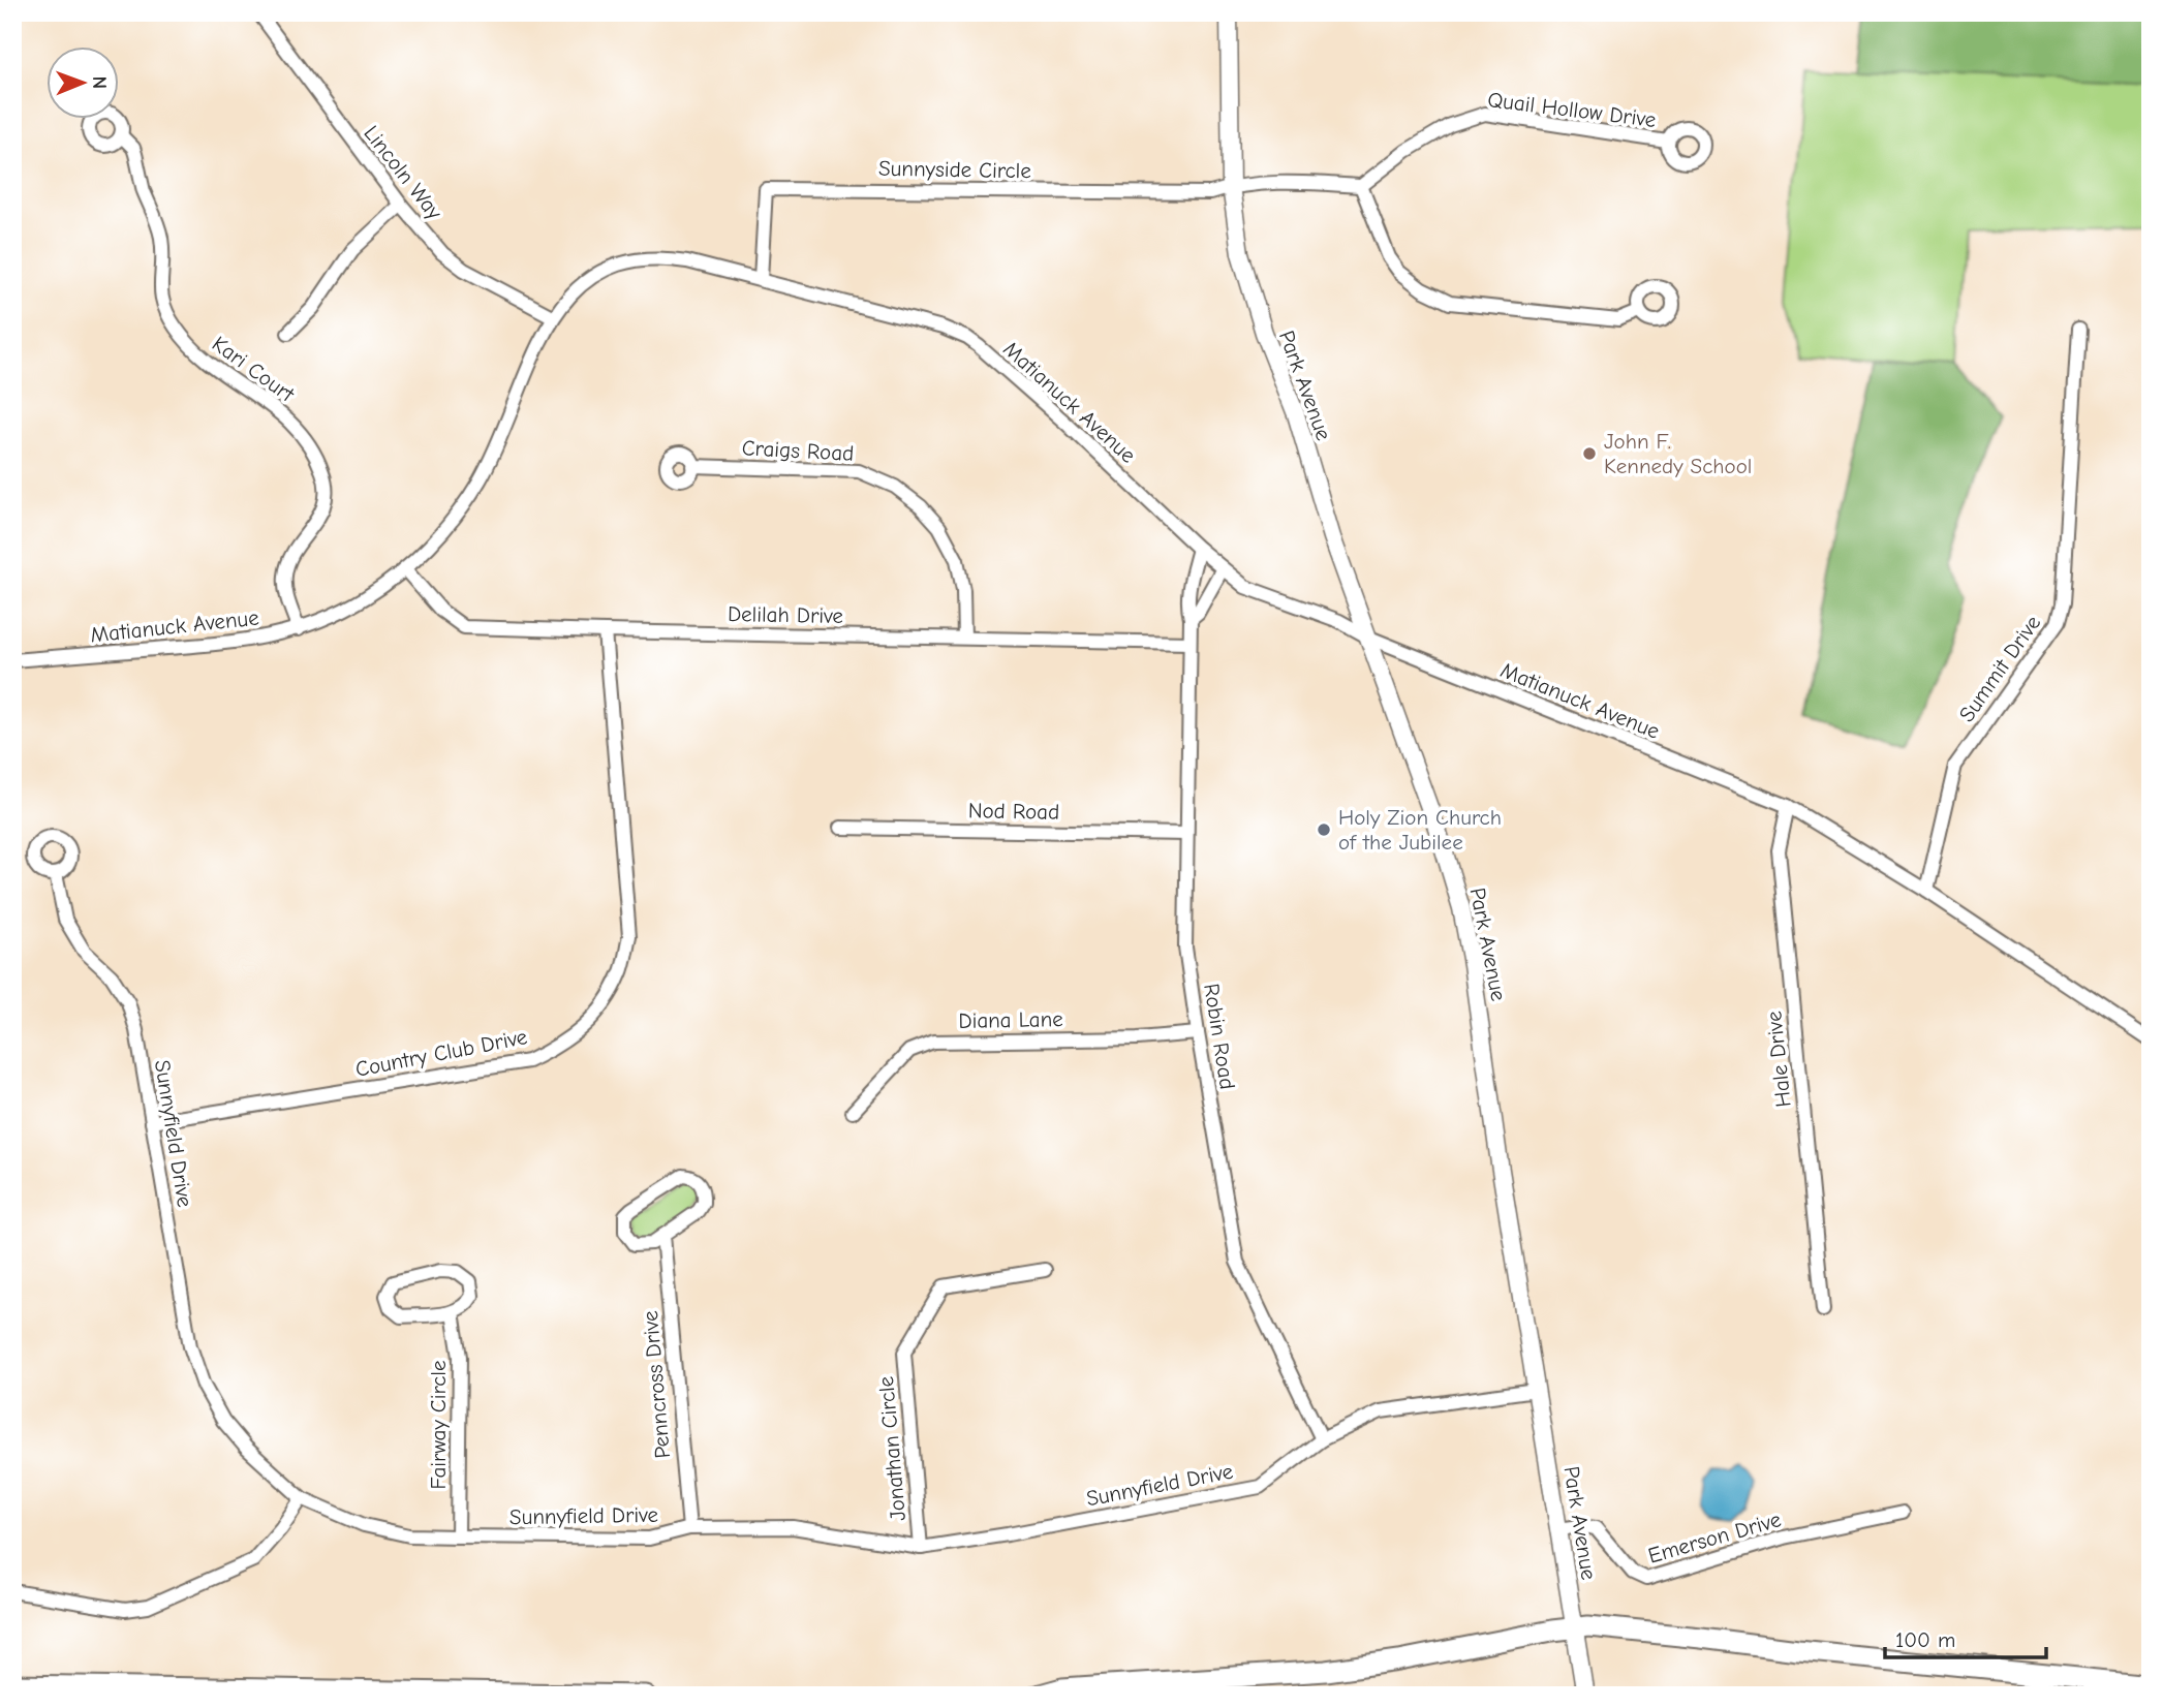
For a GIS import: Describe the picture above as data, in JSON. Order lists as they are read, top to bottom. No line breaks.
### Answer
{"streets":{"main road":["Park Avenue"],"street":["Quail Hollow Drive","Sunnyside Circle","Lincoln Way","Kari Court","Matianuck Avenue","Craigs Road","Delilah Drive","Summit Drive","Nod Road","Diana Lane","Robin Road","Country Club Drive","Hale Drive","Sunnyfield Drive","Penncross Drive","Fairway Circle","Jonathan Circle","Emerson Drive"]},"crossings":[["Sunnyside Circle","Park Avenue"],["Sunnyside Circle","Matianuck Avenue"],["Lincoln Way","Matianuck Avenue"],["Kari Court","Matianuck Avenue"],["Park Avenue","Matianuck Avenue"],["Park Avenue","Sunnyfield Drive"],["Park Avenue","Emerson Drive"],["Matianuck Avenue","Delilah Drive"],["Matianuck Avenue","Summit Drive"],["Matianuck Avenue","Robin Road"],["Matianuck Avenue","Hale Drive"],["Craigs Road","Delilah Drive"],["Delilah Drive","Robin Road"],["Delilah Drive","Country Club Drive"],["Nod Road","Robin Road"],["Diana Lane","Robin Road"],["Robin Road","Sunnyfield Drive"],["Country Club Drive","Sunnyfield Drive"],["Sunnyfield Drive","Penncross Drive"],["Sunnyfield Drive","Fairway Circle"],["Sunnyfield Drive","Jonathan Circle"]],"places":["John F. Kennedy School","Holy Zion Church of the Jubilee"],"scale_bar":"100 m","north":"right"}
